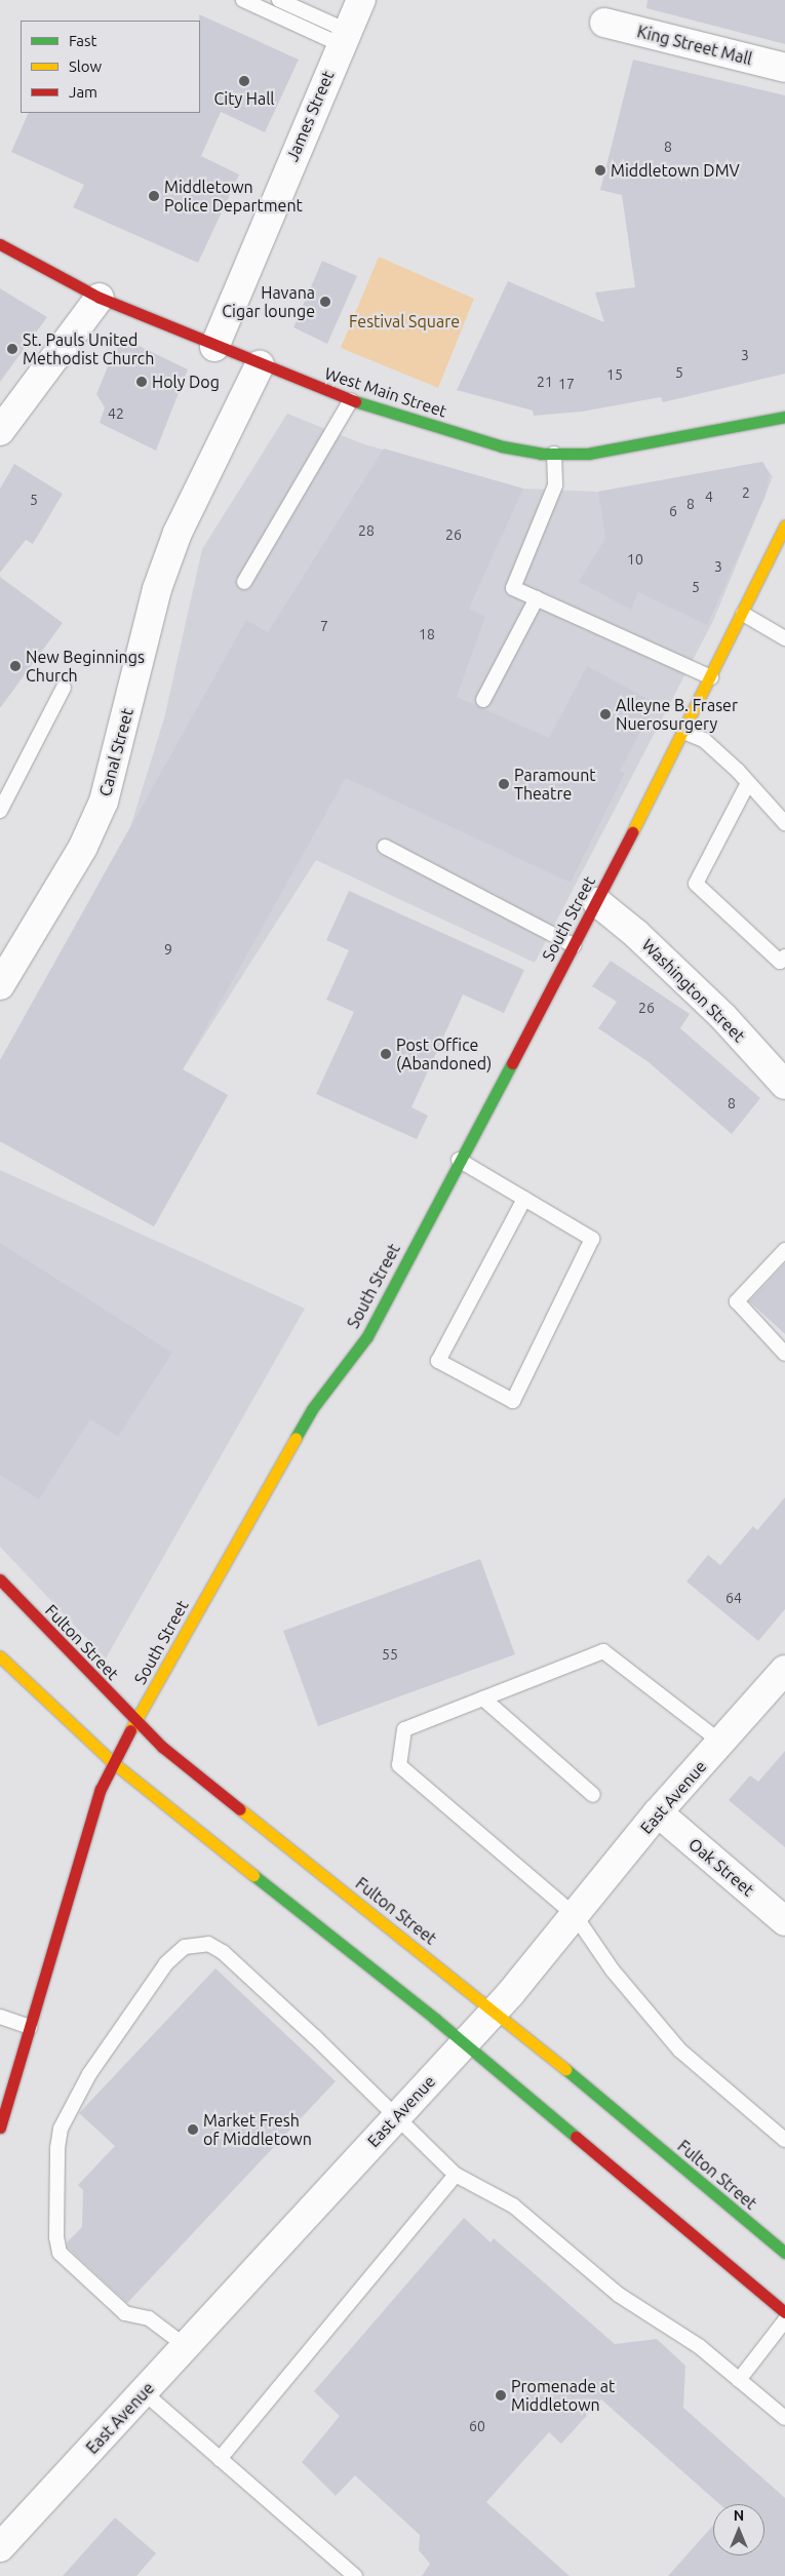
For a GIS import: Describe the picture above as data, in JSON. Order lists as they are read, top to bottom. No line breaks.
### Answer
{"streets":{"main road":["West Main Street","South Street","Fulton Street"],"street":["King Street Mall","James Street","Canal Street","Washington Street","East Avenue","Oak Street"]},"crossings":[["James Street","West Main Street"],["West Main Street","Canal Street"],["South Street","Washington Street"],["South Street","Fulton Street"],["Fulton Street","East Avenue"],["East Avenue","Oak Street"]],"parks":["Festival Square"],"places":["City Hall","Middletown DMV","Middletown Police Department","Havana Cigar lounge","St. Pauls United Methodist Church","Holy Dog","New Beginnings Church","Alleyne B. Fraser Nuerosurgery","Paramount Theatre","Post Office (Abandoned)","Market Fresh of Middletown","Promenade at Middletown"],"house_numbers":["8","3","5","15","21","17","42","2","4","5","8","6","28","26","10","3","5","7","18","9","26","8","64","55","60"],"legend":["Fast","Slow","Jam"],"north":"top"}
